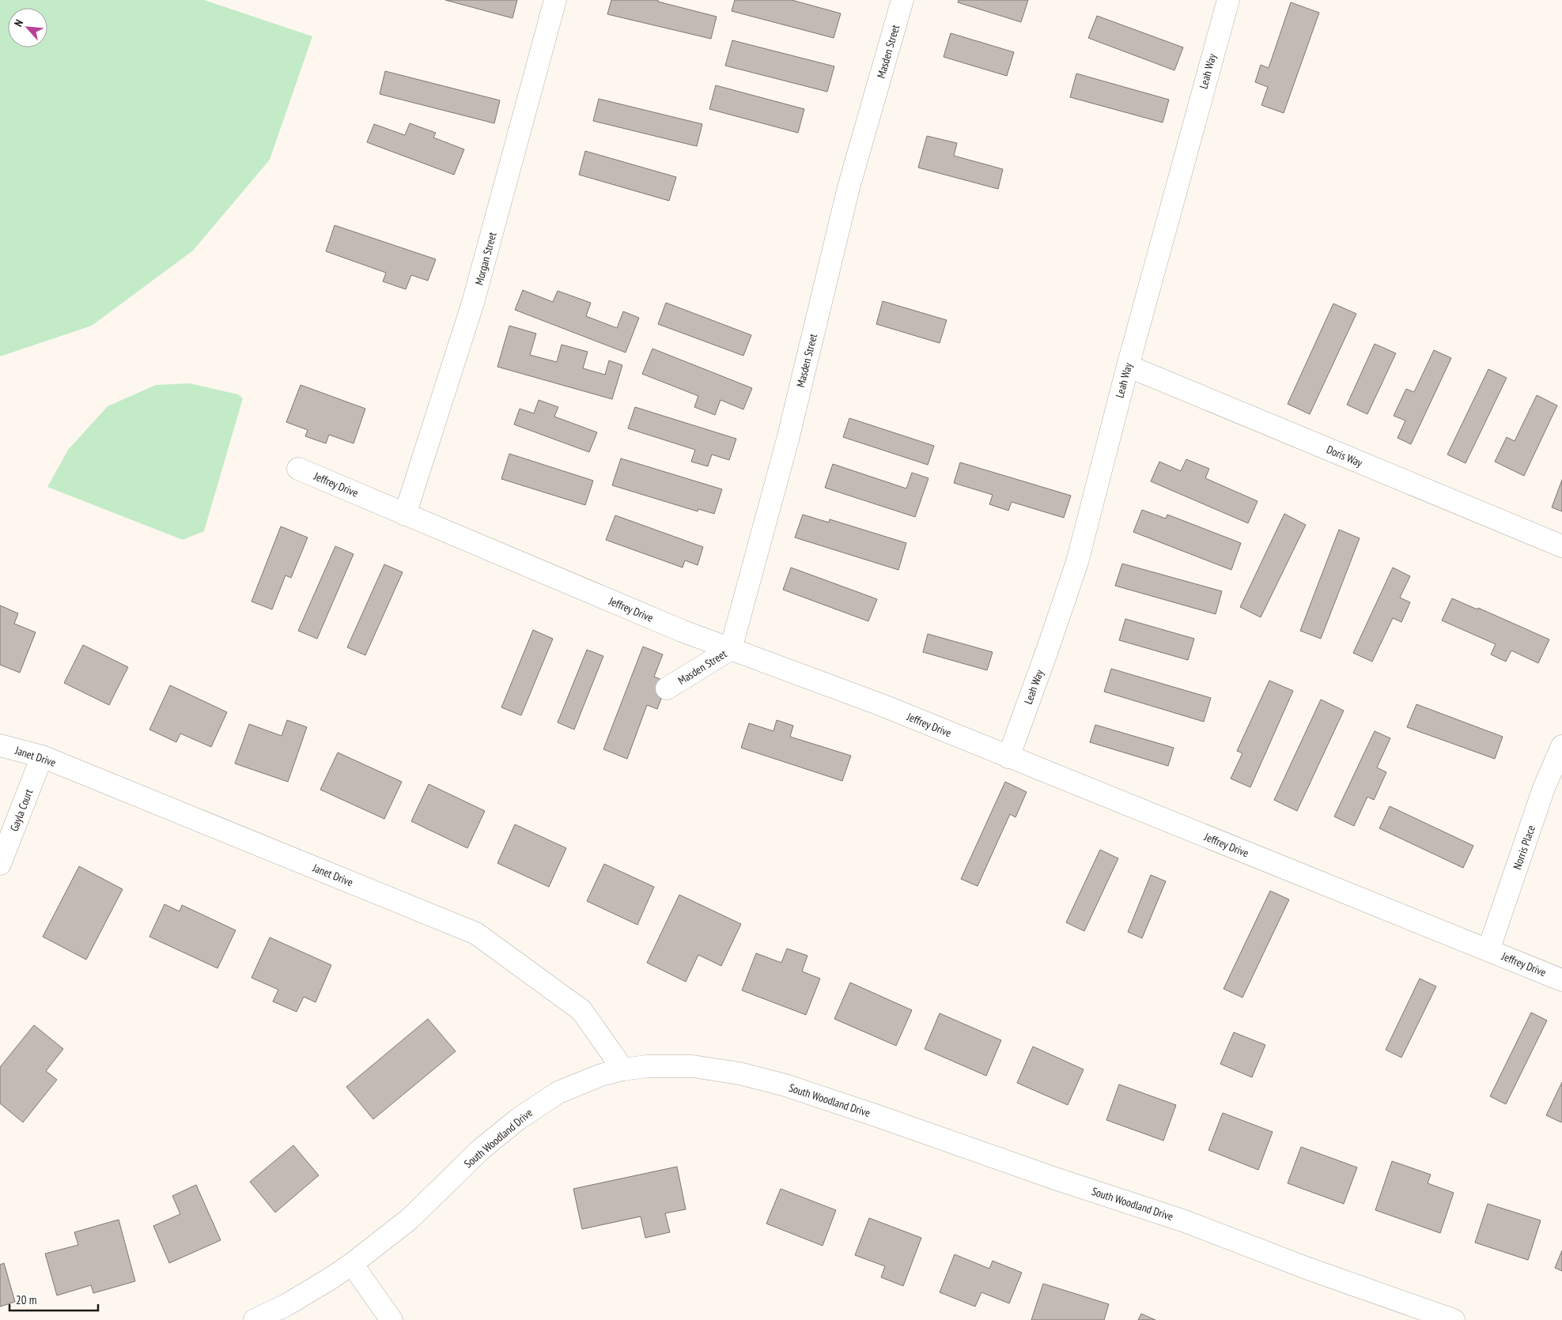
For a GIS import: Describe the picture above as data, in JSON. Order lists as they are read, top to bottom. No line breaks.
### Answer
{"streets":{"street":["Masden Street","Leah Way","Morgan Street","Doris Way","Jeffrey Drive","Janet Drive","Gayla Court","Norris Place","South Woodland Drive"]},"crossings":[["Masden Street","Jeffrey Drive"],["Leah Way","Doris Way"],["Leah Way","Jeffrey Drive"],["Morgan Street","Jeffrey Drive"],["Jeffrey Drive","Norris Place"],["Janet Drive","Gayla Court"],["Janet Drive","South Woodland Drive"]],"scale_bar":"20 m","north":"top left"}
